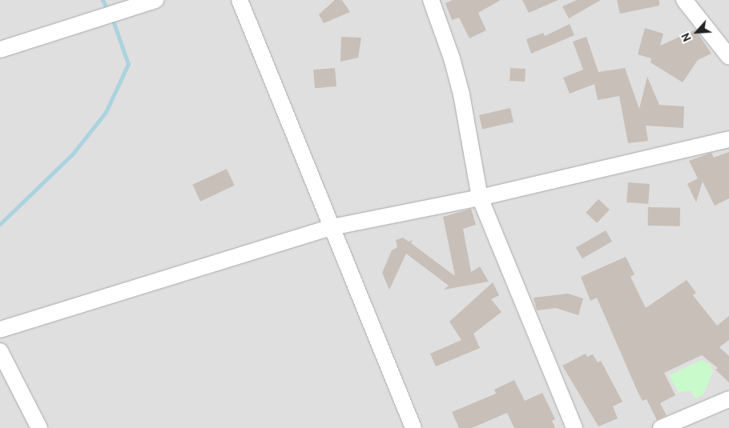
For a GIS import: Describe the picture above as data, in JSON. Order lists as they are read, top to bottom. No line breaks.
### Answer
{"north":"bottom left"}
